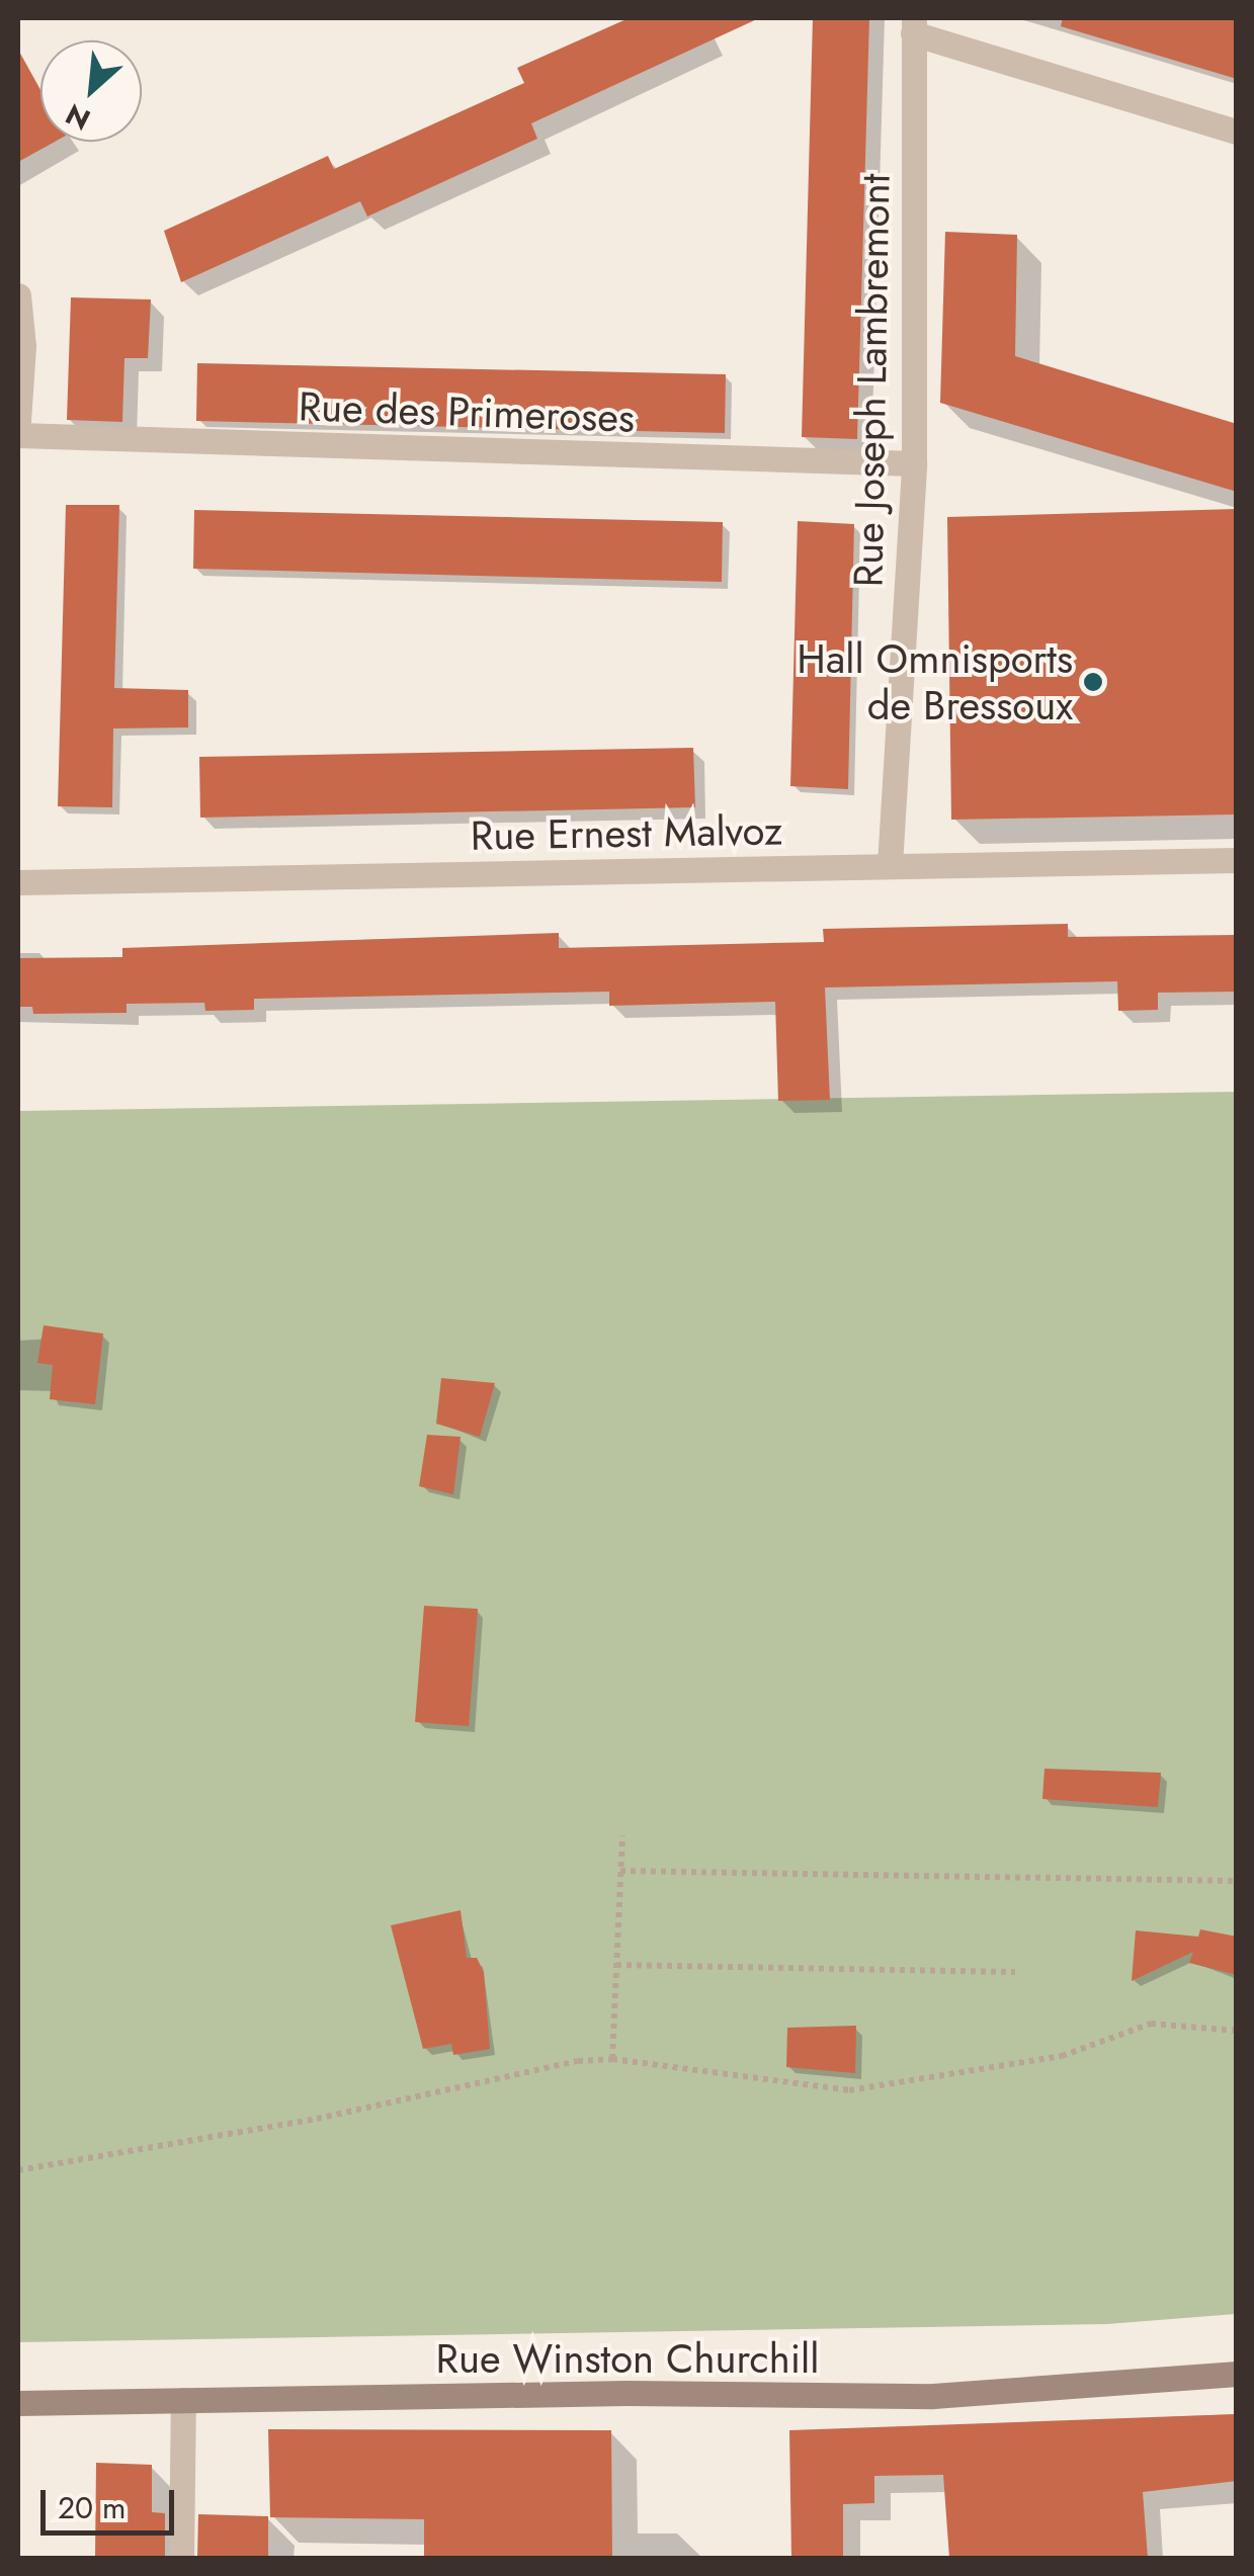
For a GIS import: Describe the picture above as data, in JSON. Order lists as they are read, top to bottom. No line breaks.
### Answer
{"streets":{"main road":["Rue Winston Churchill"],"street":["Rue Joseph Lambremont","Rue des Primeroses","Rue Ernest Malvoz"]},"crossings":[["Rue Joseph Lambremont","Rue des Primeroses"],["Rue Joseph Lambremont","Rue Ernest Malvoz"]],"places":["Hall Omnisports de Bressoux"],"scale_bar":"20 m","north":"bottom left"}
